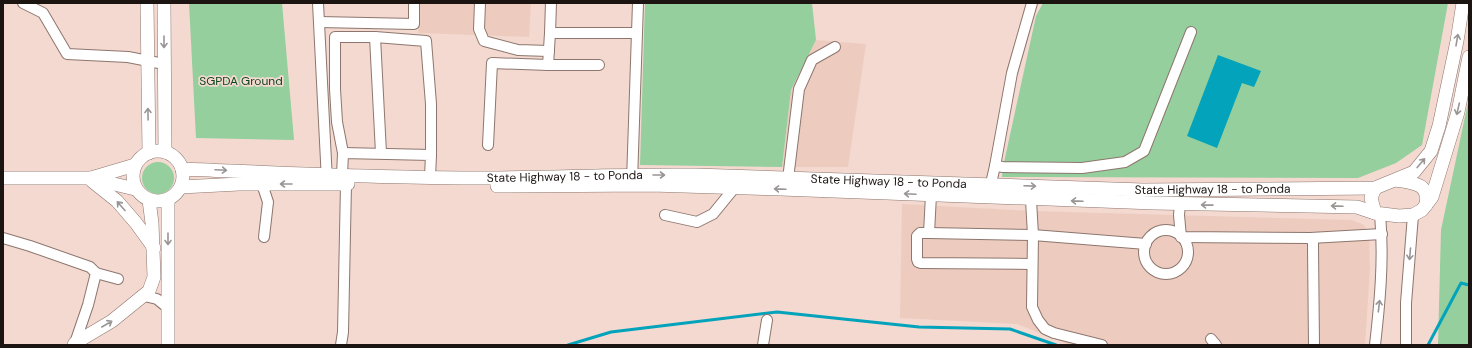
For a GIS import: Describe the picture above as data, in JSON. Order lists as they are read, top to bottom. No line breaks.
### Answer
{"streets":{"main road":["State Highway 18 - to Ponda"]},"parks":["SGPDA Ground"]}
